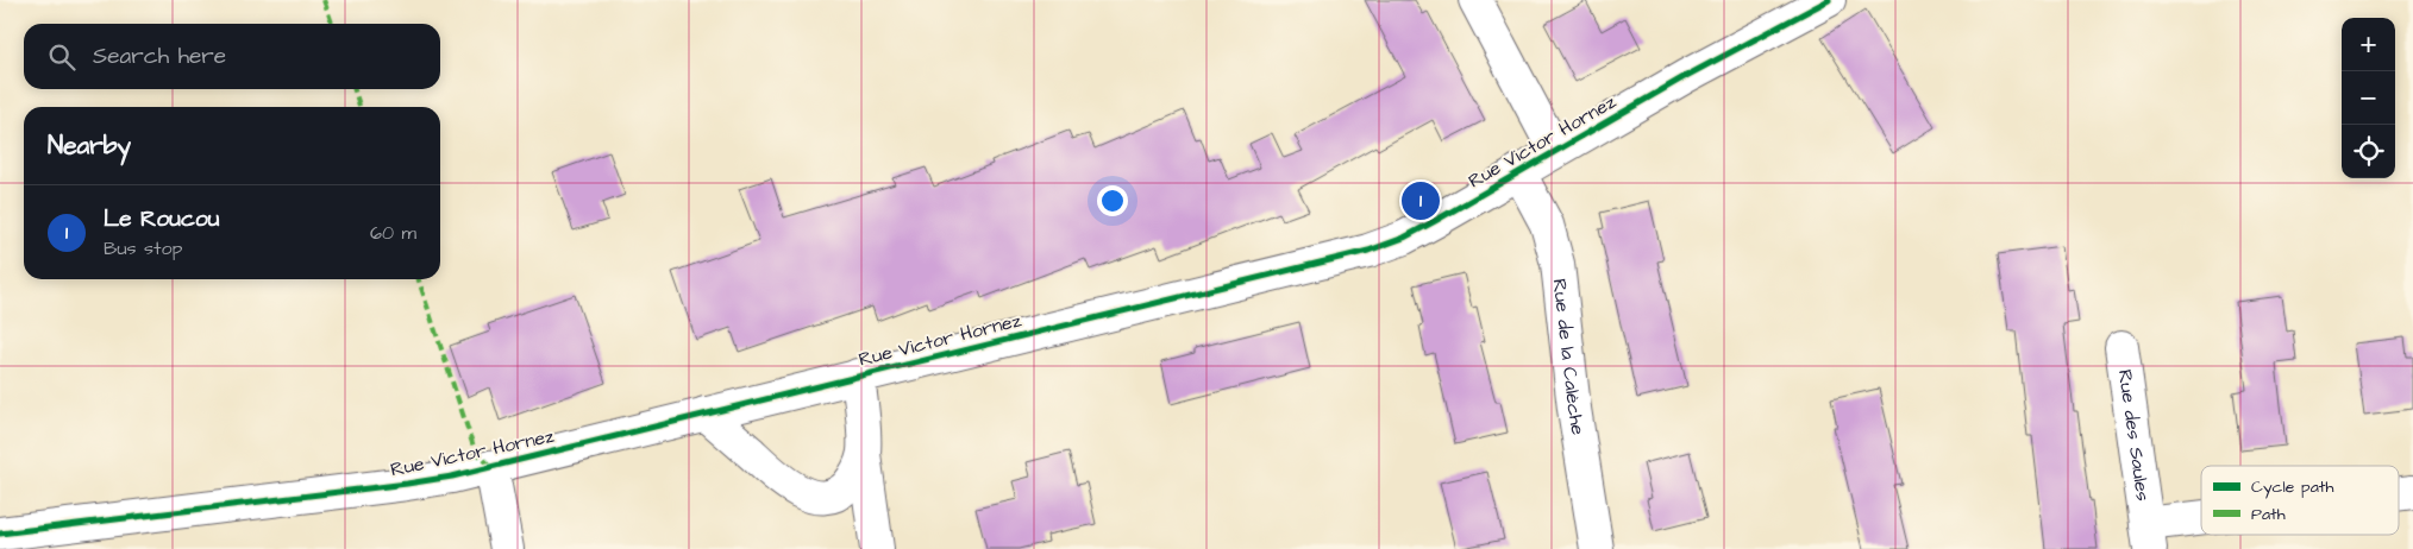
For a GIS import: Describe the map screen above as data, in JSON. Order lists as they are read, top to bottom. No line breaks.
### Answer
{"streets":{"street":["Rue Victor Hornez","Rue de la Calèche","Rue des Saules"]},"crossings":[["Rue Victor Hornez","Rue de la Calèche"]],"legend":["Cycle path","Path"],"page":{"map_buttons":["+","−"],"search":"Search here","heading":"Nearby","pins":"1","list":[{"mark":"1","name":"Le Roucou","note":"Bus stop","value":"60 m"}]}}
